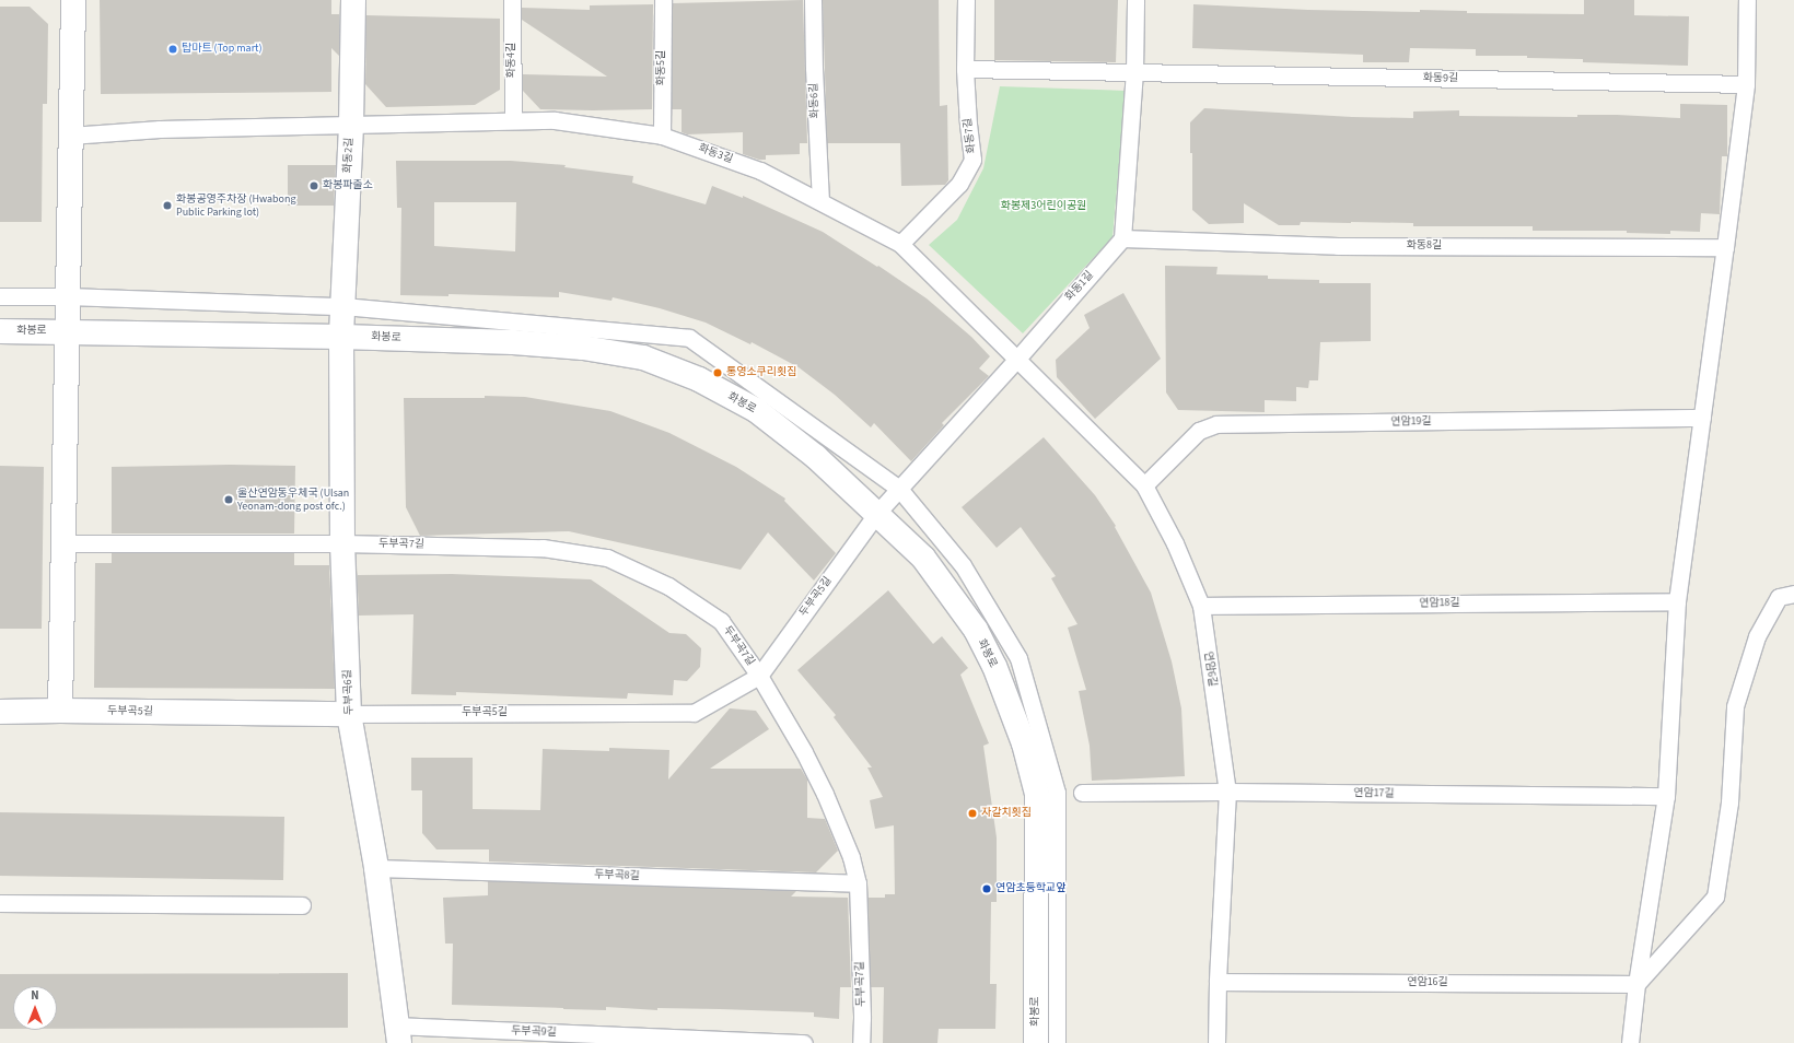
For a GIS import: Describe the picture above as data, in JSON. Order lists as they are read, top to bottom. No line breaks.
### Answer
{"streets":{"street":["화동2길","화봉로","두부곡5길","두부곡6길"],"lane":["화동4길","화동5길","화동9길","화동6길","화동7길","화동3길","화동8길","화동1길","연암19길","두부곡7길","연암18길","연암6길","연암17길","두부곡8길","연암16길","두부곡9길"]},"crossings":[["화동4길","화동3길"],["화동5길","화동3길"],["화동9길","화동7길"],["화동6길","화동3길"],["화동7길","화동3길"],["화동3길","화동2길"],["화동3길","화동1길"],["화동3길","연암6길"],["화동2길","화봉로"],["화동2길","두부곡6길"],["화동8길","화동1길"],["화동1길","화봉로"],["화동1길","두부곡5길"],["화동1길","연암6길"],["화봉로","두부곡5길"],["화봉로","두부곡6길"],["연암19길","연암6길"],["두부곡7길","두부곡5길"],["두부곡7길","두부곡6길"],["두부곡7길","두부곡8길"],["두부곡5길","두부곡6길"],["연암18길","연암6길"],["연암6길","연암17길"],["연암6길","연암16길"],["두부곡6길","두부곡8길"],["두부곡6길","두부곡9길"]],"parks":["화봉제3어린이공원"],"places":["탑마트 (Top mart)","화봉파출소","화봉공영주차장 (Hwabong Public Parking lot)","통영소쿠리횟집","울산연암동우체국 (Ulsan Yeonam-dong post ofc.)","자갈치횟집","연암초등학교앞"],"north":"top"}
